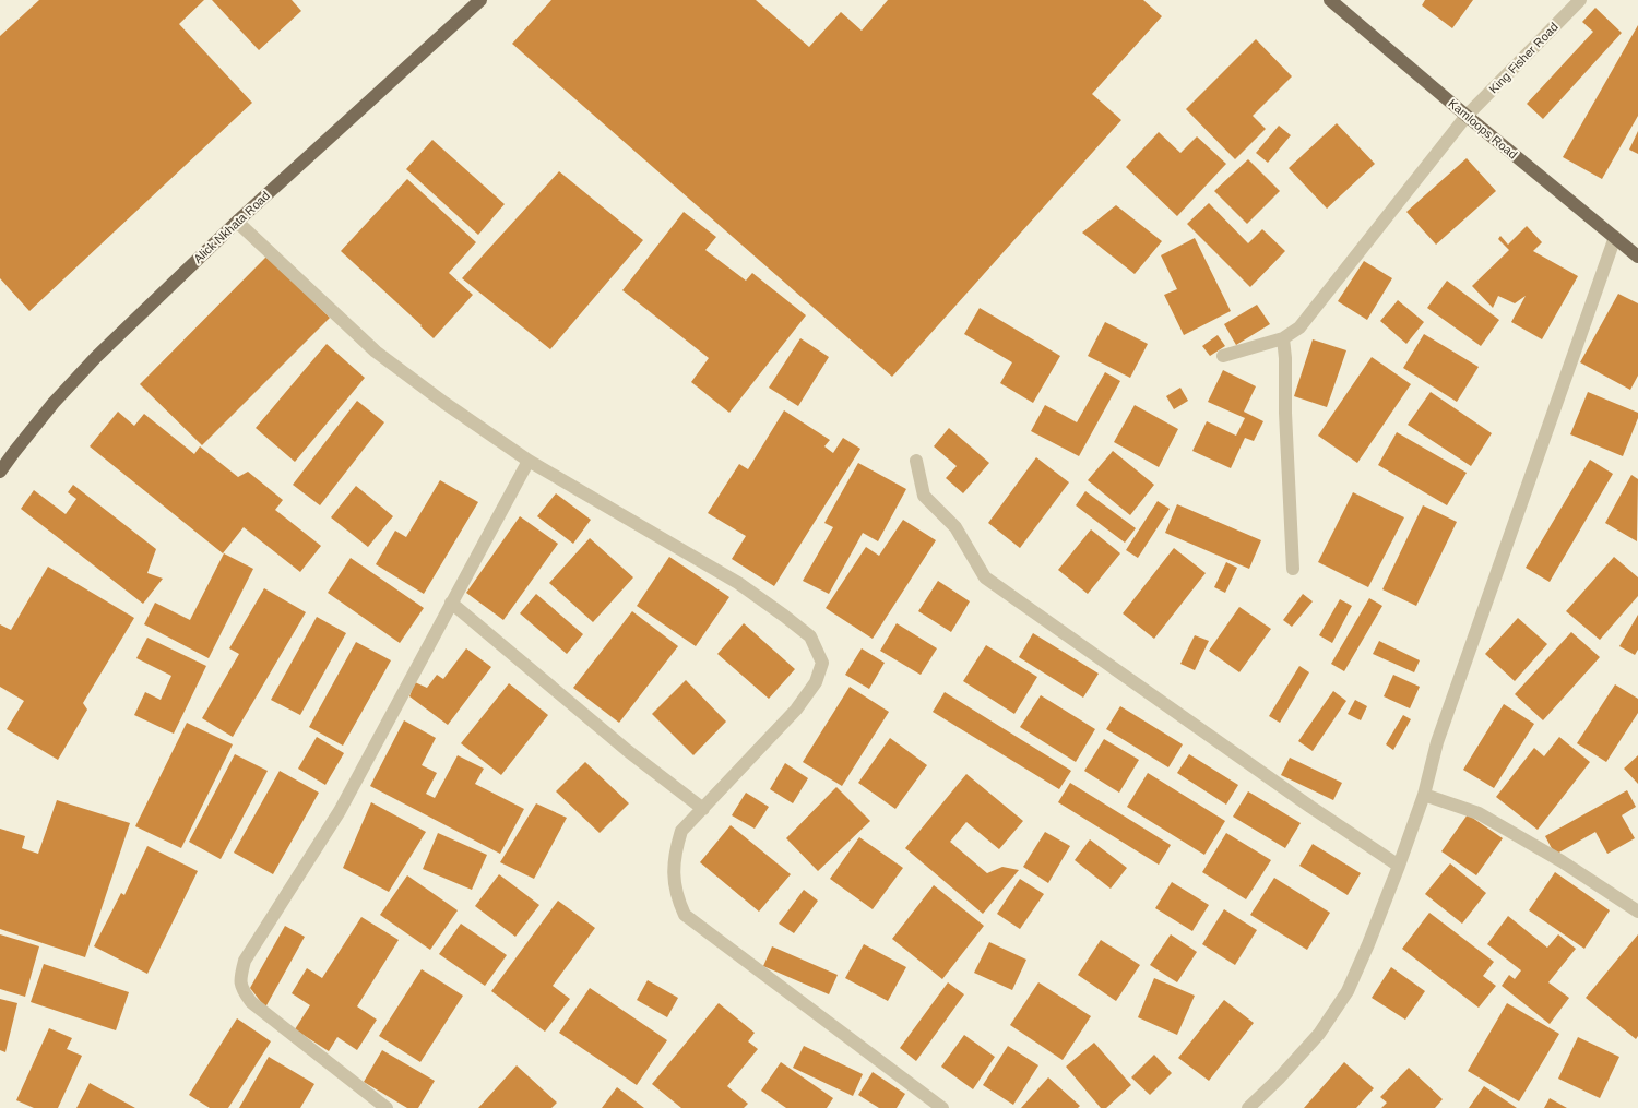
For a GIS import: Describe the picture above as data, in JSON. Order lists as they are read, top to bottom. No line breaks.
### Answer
{"streets":{"main road":["Kamloops Road","Alick Nkhata Road"],"street":["King Fisher Road"]},"crossings":[["King Fisher Road","Kamloops Road"]]}
